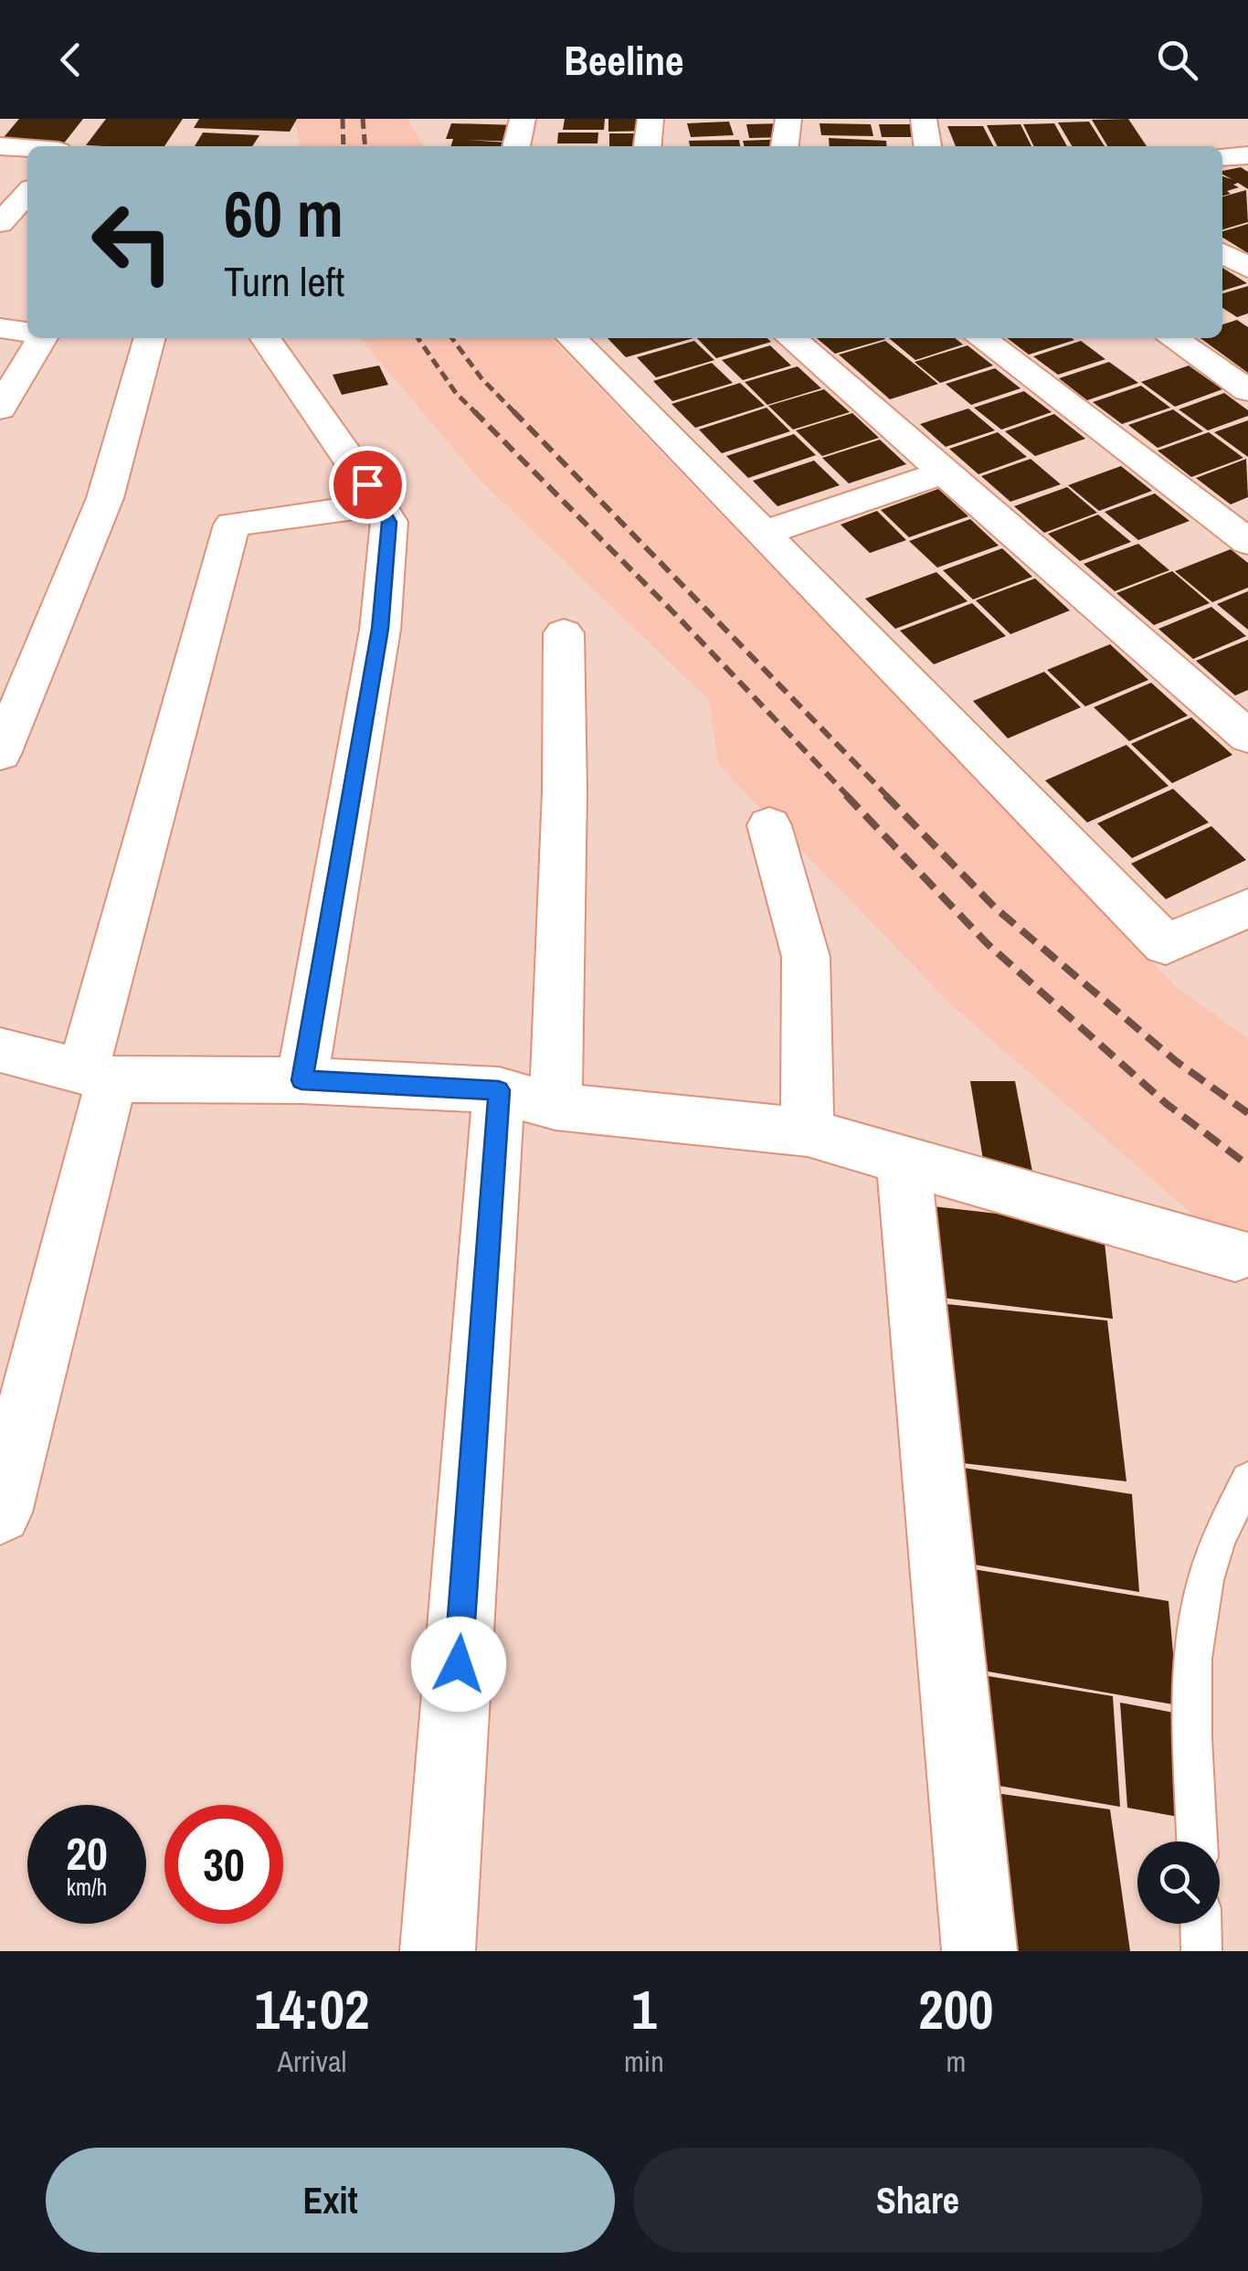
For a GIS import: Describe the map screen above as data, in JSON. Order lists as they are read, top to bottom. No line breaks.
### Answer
{"page":{"header":"Beeline","turn":["60 m","Turn left"],"speed":"20 km/h","limit":"30","eta":["14:02","Arrival","1","min","200","m"],"buttons":["Exit","Share"]}}
